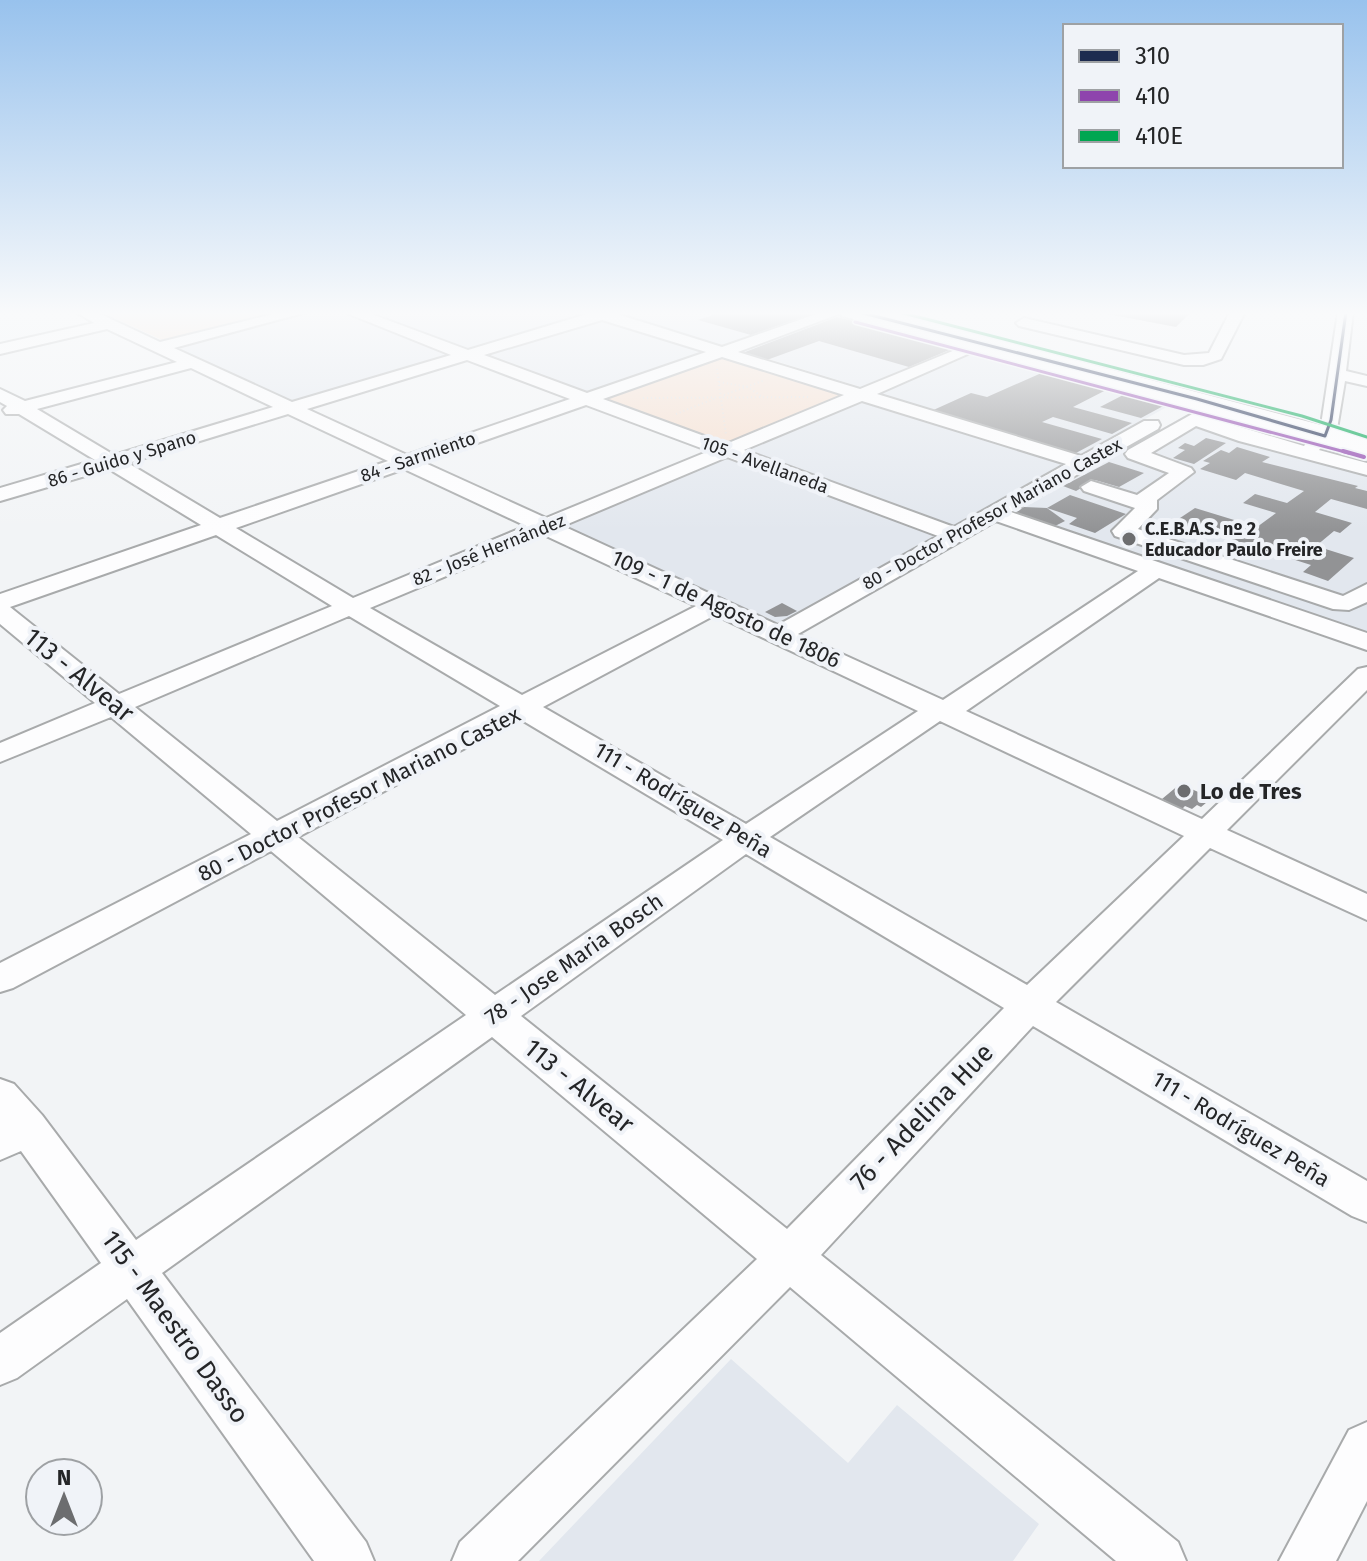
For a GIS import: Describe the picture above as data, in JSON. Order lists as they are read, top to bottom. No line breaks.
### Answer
{"streets":{"street":["84 - Sarmiento","86 - Guido y Spano","105 - Avellaneda","80 - Doctor Profesor Mariano Castex","82 - José Hernández","109 - 1 de Agosto de 1806","113 - Alvear","111 - Rodríguez Peña","78 - Jose Maria Bosch","76 - Adelina Hue","115 - Maestro Dasso"]},"crossings":[["84 - Sarmiento","105 - Avellaneda"],["84 - Sarmiento","109 - 1 de Agosto de 1806"],["84 - Sarmiento","111 - Rodríguez Peña"],["86 - Guido y Spano","109 - 1 de Agosto de 1806"],["86 - Guido y Spano","111 - Rodríguez Peña"],["105 - Avellaneda","80 - Doctor Profesor Mariano Castex"],["105 - Avellaneda","82 - José Hernández"],["80 - Doctor Profesor Mariano Castex","109 - 1 de Agosto de 1806"],["80 - Doctor Profesor Mariano Castex","113 - Alvear"],["80 - Doctor Profesor Mariano Castex","111 - Rodríguez Peña"],["82 - José Hernández","109 - 1 de Agosto de 1806"],["82 - José Hernández","113 - Alvear"],["82 - José Hernández","111 - Rodríguez Peña"],["109 - 1 de Agosto de 1806","78 - Jose Maria Bosch"],["109 - 1 de Agosto de 1806","76 - Adelina Hue"],["113 - Alvear","78 - Jose Maria Bosch"],["113 - Alvear","76 - Adelina Hue"],["111 - Rodríguez Peña","78 - Jose Maria Bosch"],["111 - Rodríguez Peña","76 - Adelina Hue"],["78 - Jose Maria Bosch","115 - Maestro Dasso"]],"places":["C.E.B.A.S. nº 2 Educador Paulo Freire","Lo de Tres"],"lines":["transit line 310","transit line 410","transit line 410E"],"legend":["310","410","410E"],"north":"top"}
